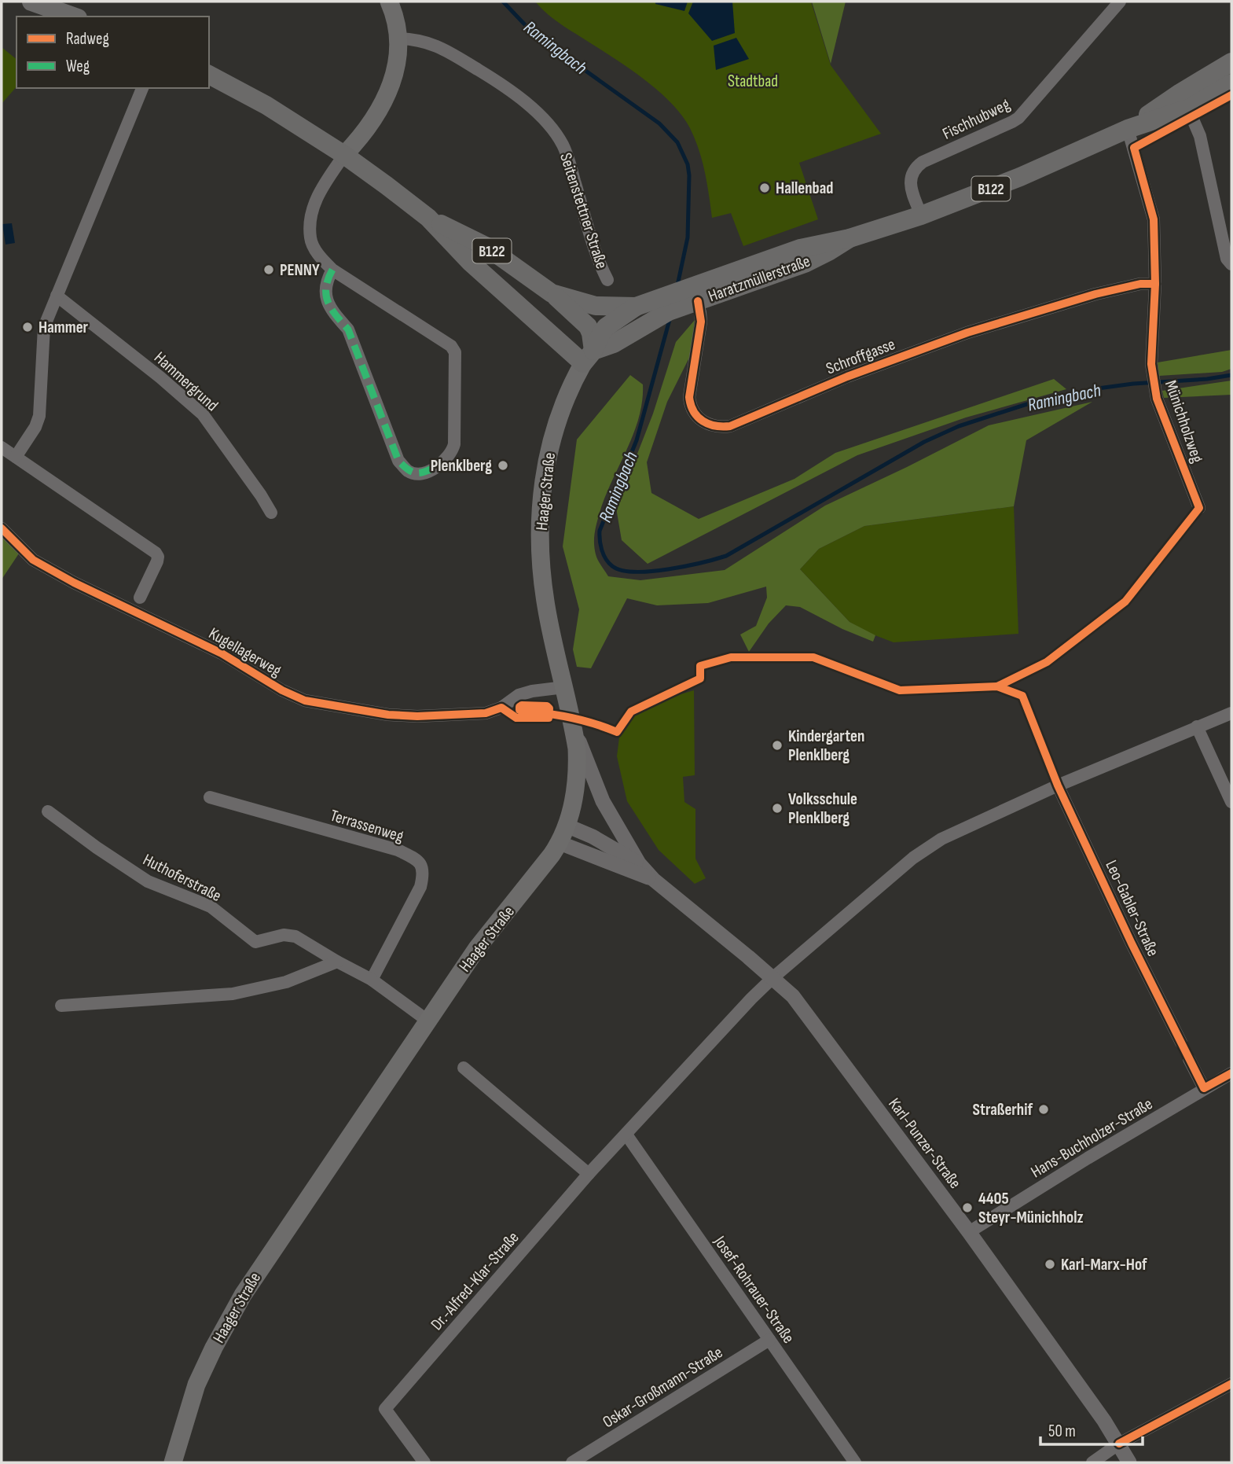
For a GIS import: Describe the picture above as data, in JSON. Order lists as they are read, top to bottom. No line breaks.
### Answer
{"streets":{"main road":["B122","Haratzmüllerstraße","Haager Straße"],"street":["Fischhubweg","Seitenstettner Straße","Schroffgasse","Hammergrund","Münichholzweg","Kugellagerweg","Terrassenweg","Huthoferstraße","Leo-Gabler-Straße","Hans-Buchholzer-Straße","Karl-Punzer-Straße","Dr.-Alfred-Klar-Straße","Josef-Rohrauer-Straße","Oskar-Großmann-Straße"]},"crossings":[["Fischhubweg","Haratzmüllerstraße"],["B122","Haratzmüllerstraße"],["B122","Haager Straße"],["Haratzmüllerstraße","Schroffgasse"],["Haratzmüllerstraße","Münichholzweg"],["Haratzmüllerstraße","Haager Straße"],["Schroffgasse","Münichholzweg"],["Haager Straße","Kugellagerweg"],["Haager Straße","Huthoferstraße"],["Haager Straße","Karl-Punzer-Straße"],["Terrassenweg","Huthoferstraße"],["Hans-Buchholzer-Straße","Karl-Punzer-Straße"],["Karl-Punzer-Straße","Dr.-Alfred-Klar-Straße"],["Dr.-Alfred-Klar-Straße","Josef-Rohrauer-Straße"],["Josef-Rohrauer-Straße","Oskar-Großmann-Straße"]],"water":["Ramingbach"],"parks":["Stadtbad"],"places":["Hallenbad","PENNY","Hammer","Plenklberg","Kindergarten Plenklberg","Volksschule Plenklberg","Straßerhif","4405 Steyr-Münichholz","Karl-Marx-Hof"],"legend":["Radweg","Weg"],"scale_bar":"50 m"}
